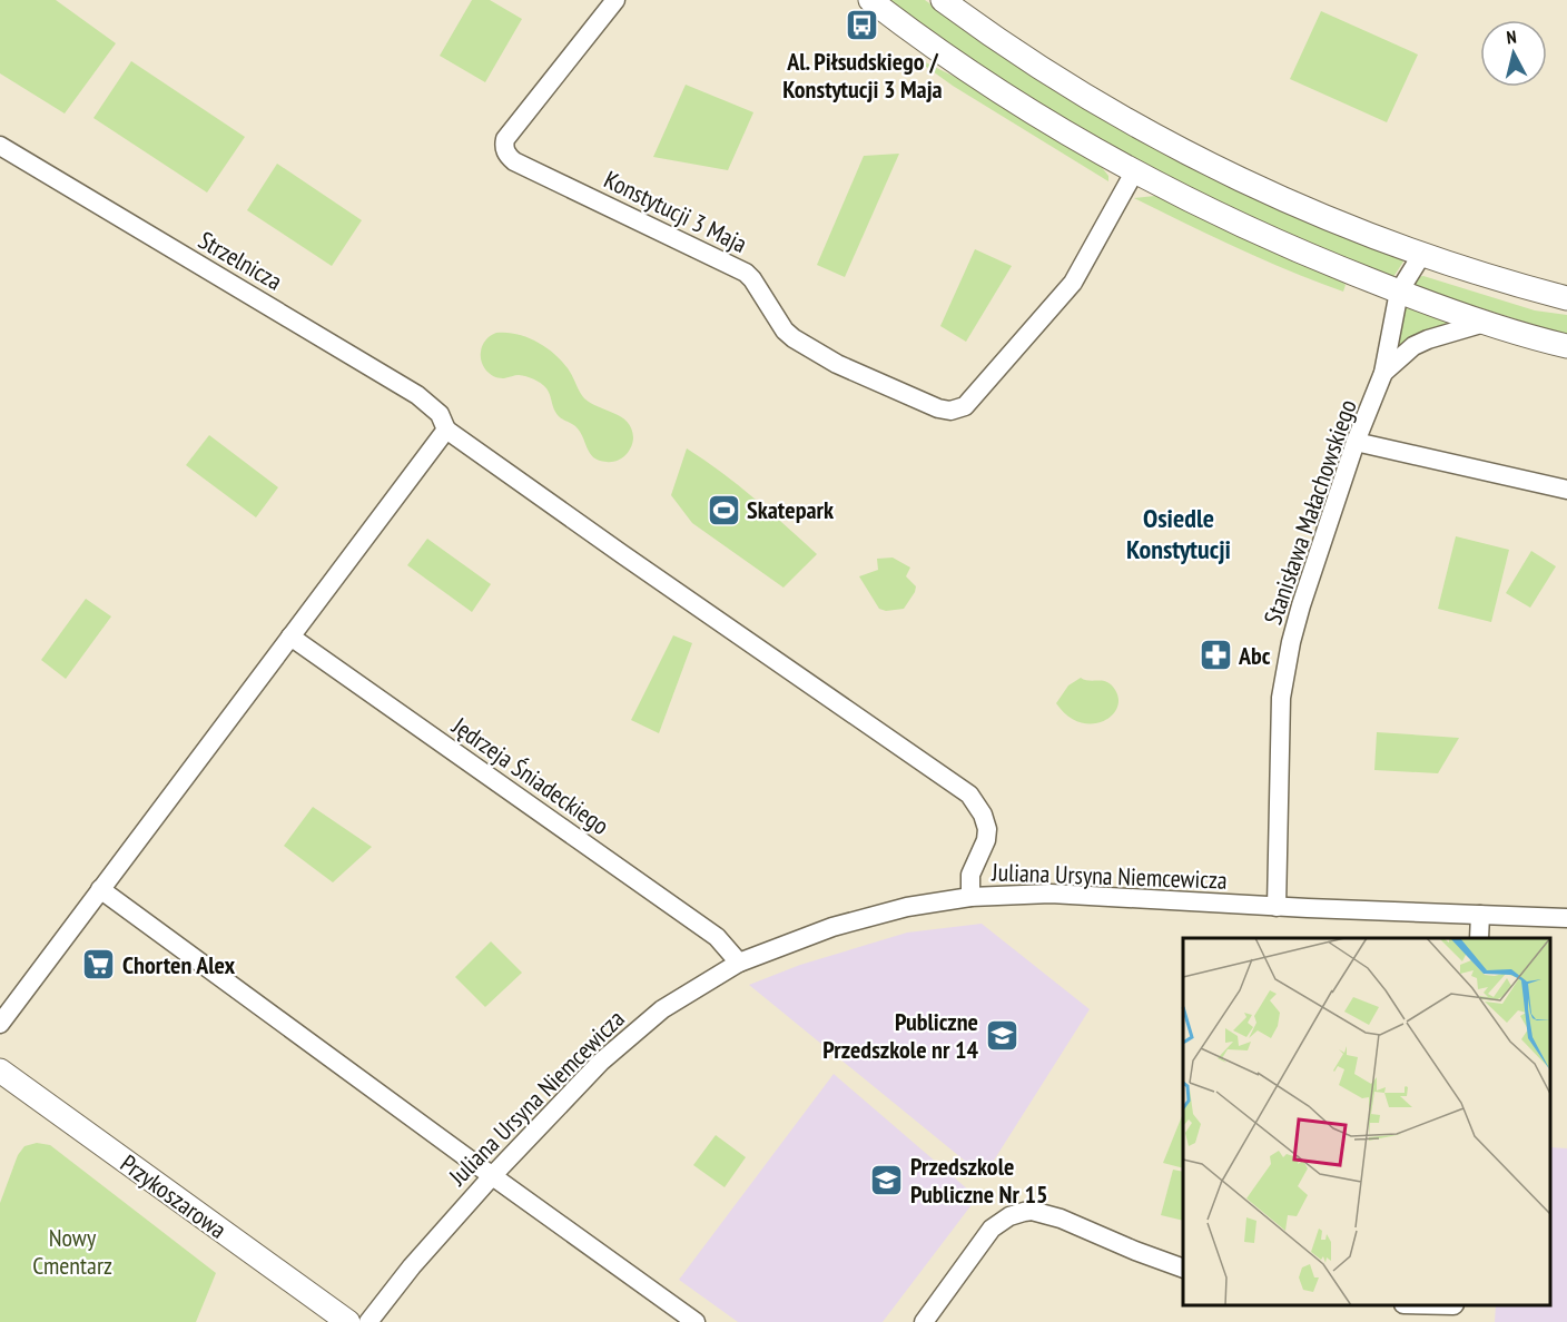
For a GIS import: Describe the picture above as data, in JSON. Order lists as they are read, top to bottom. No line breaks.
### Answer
{"streets":{"street":["Konstytucji 3 Maja","Strzelnicza","Stanisława Małachowskiego","Jędrzeja Śniadeckiego","Juliana Ursyna Niemcewicza","Przykoszarowa"]},"crossings":[["Strzelnicza","Juliana Ursyna Niemcewicza"],["Stanisława Małachowskiego","Juliana Ursyna Niemcewicza"],["Jędrzeja Śniadeckiego","Juliana Ursyna Niemcewicza"]],"districts":["Osiedle Konstytucji"],"parks":["Nowy Cmentarz"],"places":{"bus stop":["Al. Piłsudskiego / Konstytucji 3 Maja"],"sports":["Skatepark"],"pharmacy":["Abc"],"supermarket":["Chorten Alex"],"school or university":["Publiczne Przedszkole nr 14","Przedszkole Publiczne Nr 15"]},"north":"top"}
